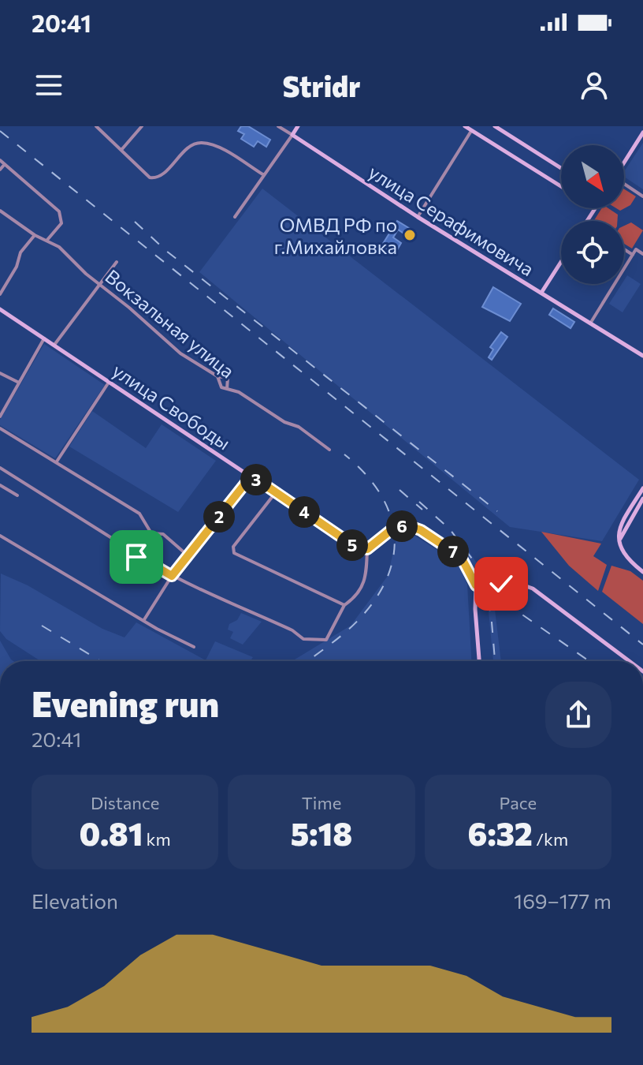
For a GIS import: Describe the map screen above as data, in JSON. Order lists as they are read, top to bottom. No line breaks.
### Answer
{"streets":{"street":["улица Серафимовича","Вокзальная улица","улица Свободы"]},"places":["ОМВД РФ по г.Михайловка"],"north":"bottom right","page":{"status":"20:41","header":"Stridr","pins":["3","4","2","6","5","7"],"heading":["Evening run","20:41"],"stats":[["Distance","0.81 km"],["Time","5:18"],["Pace","6:32 /km"]],"chart":["Elevation","169–177 m"]}}
